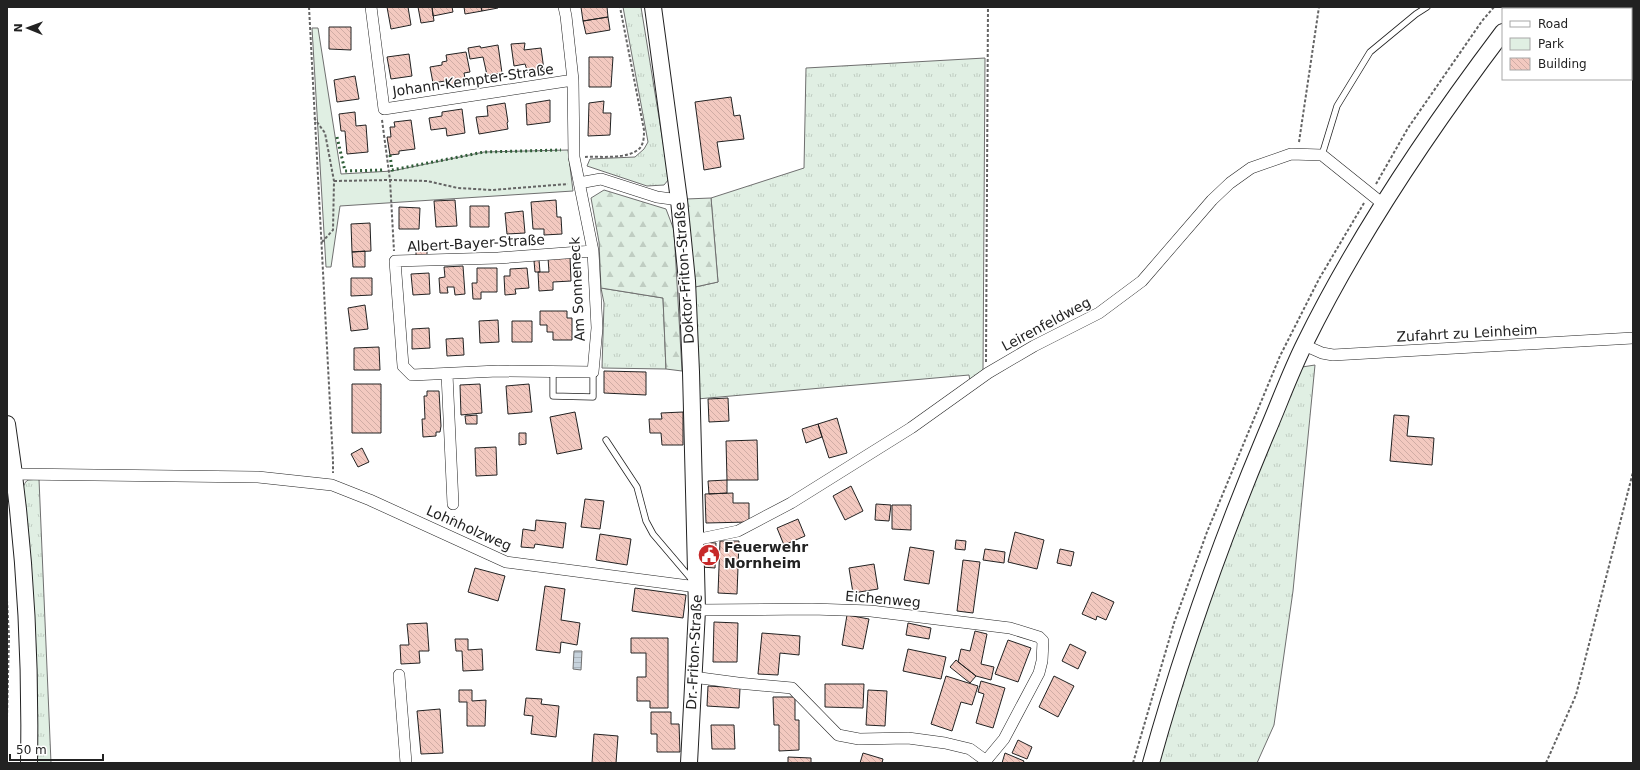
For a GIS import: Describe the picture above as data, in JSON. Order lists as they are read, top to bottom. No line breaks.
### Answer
{"streets":{"main road":["Doktor-Friton-Straße","Dr.-Friton-Straße"],"street":["Johann-Kempter-Straße","Albert-Bayer-Straße","Am Sonneneck","Leirenfeldweg","Zufahrt zu Leinheim","Lohnholzweg","Eichenweg"]},"crossings":[["Johann-Kempter-Straße","Am Sonneneck"],["Albert-Bayer-Straße","Am Sonneneck"],["Doktor-Friton-Straße","Leirenfeldweg"],["Doktor-Friton-Straße","Dr.-Friton-Straße"],["Leirenfeldweg","Dr.-Friton-Straße"],["Lohnholzweg","Dr.-Friton-Straße"],["Eichenweg","Dr.-Friton-Straße"]],"places":{"public building":["Feuerwehr Nornheim"]},"legend":["Road","Park","Building"],"scale_bar":"50 m","north":"left"}
